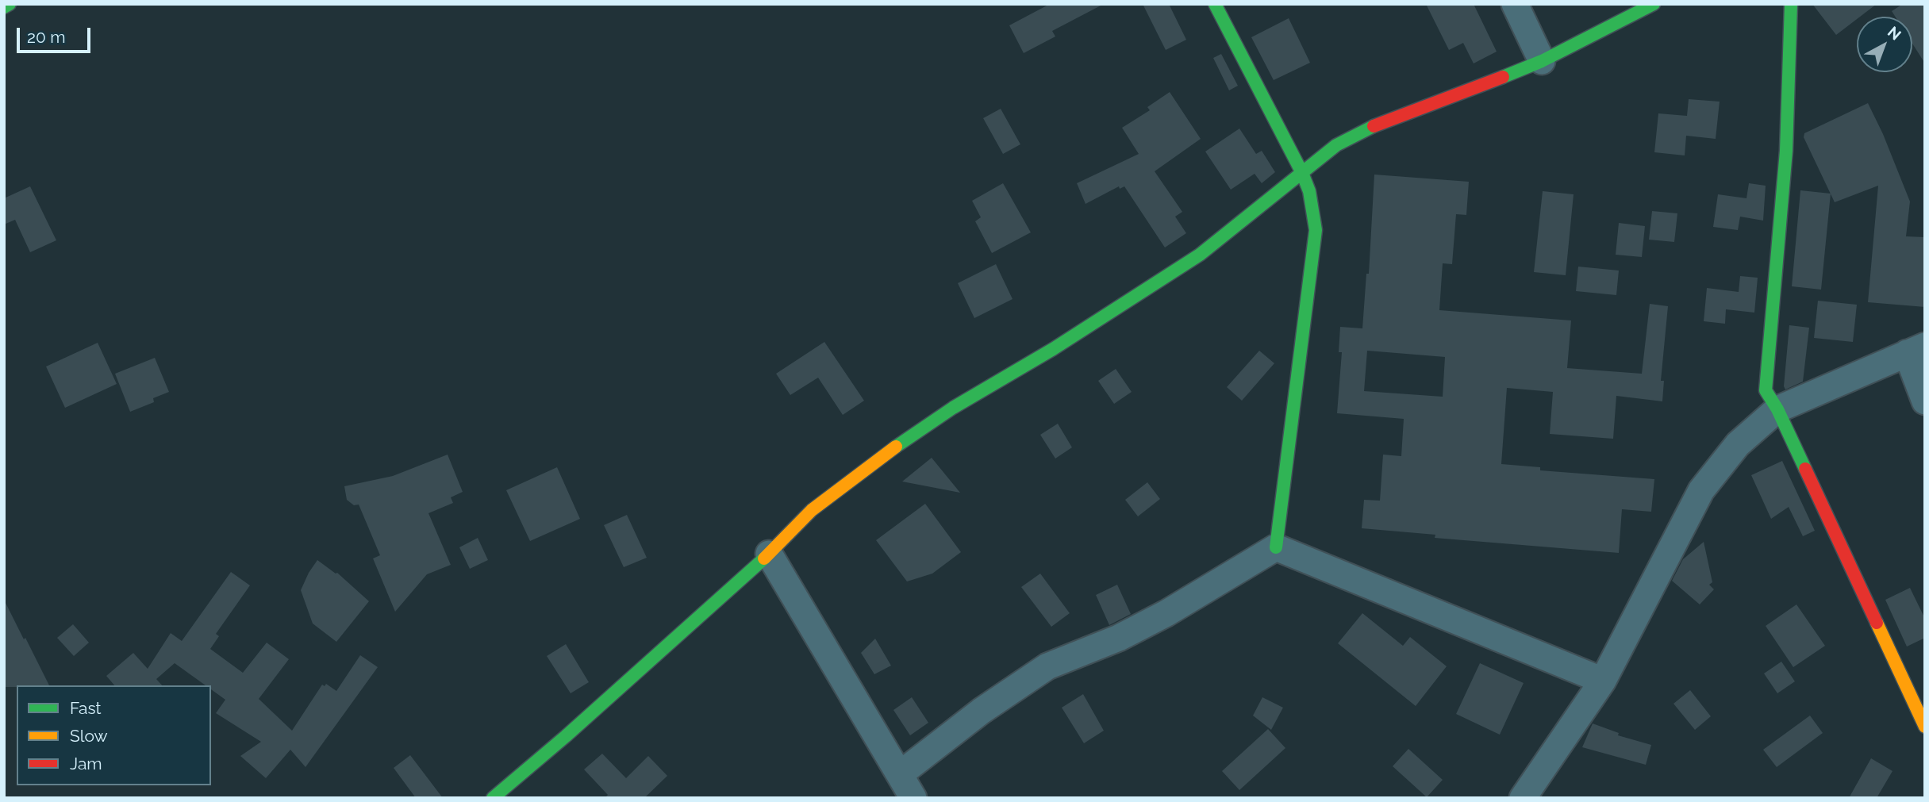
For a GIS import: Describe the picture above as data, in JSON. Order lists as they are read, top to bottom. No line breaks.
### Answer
{"legend":["Fast","Slow","Jam"],"scale_bar":"20 m","north":"top right"}
